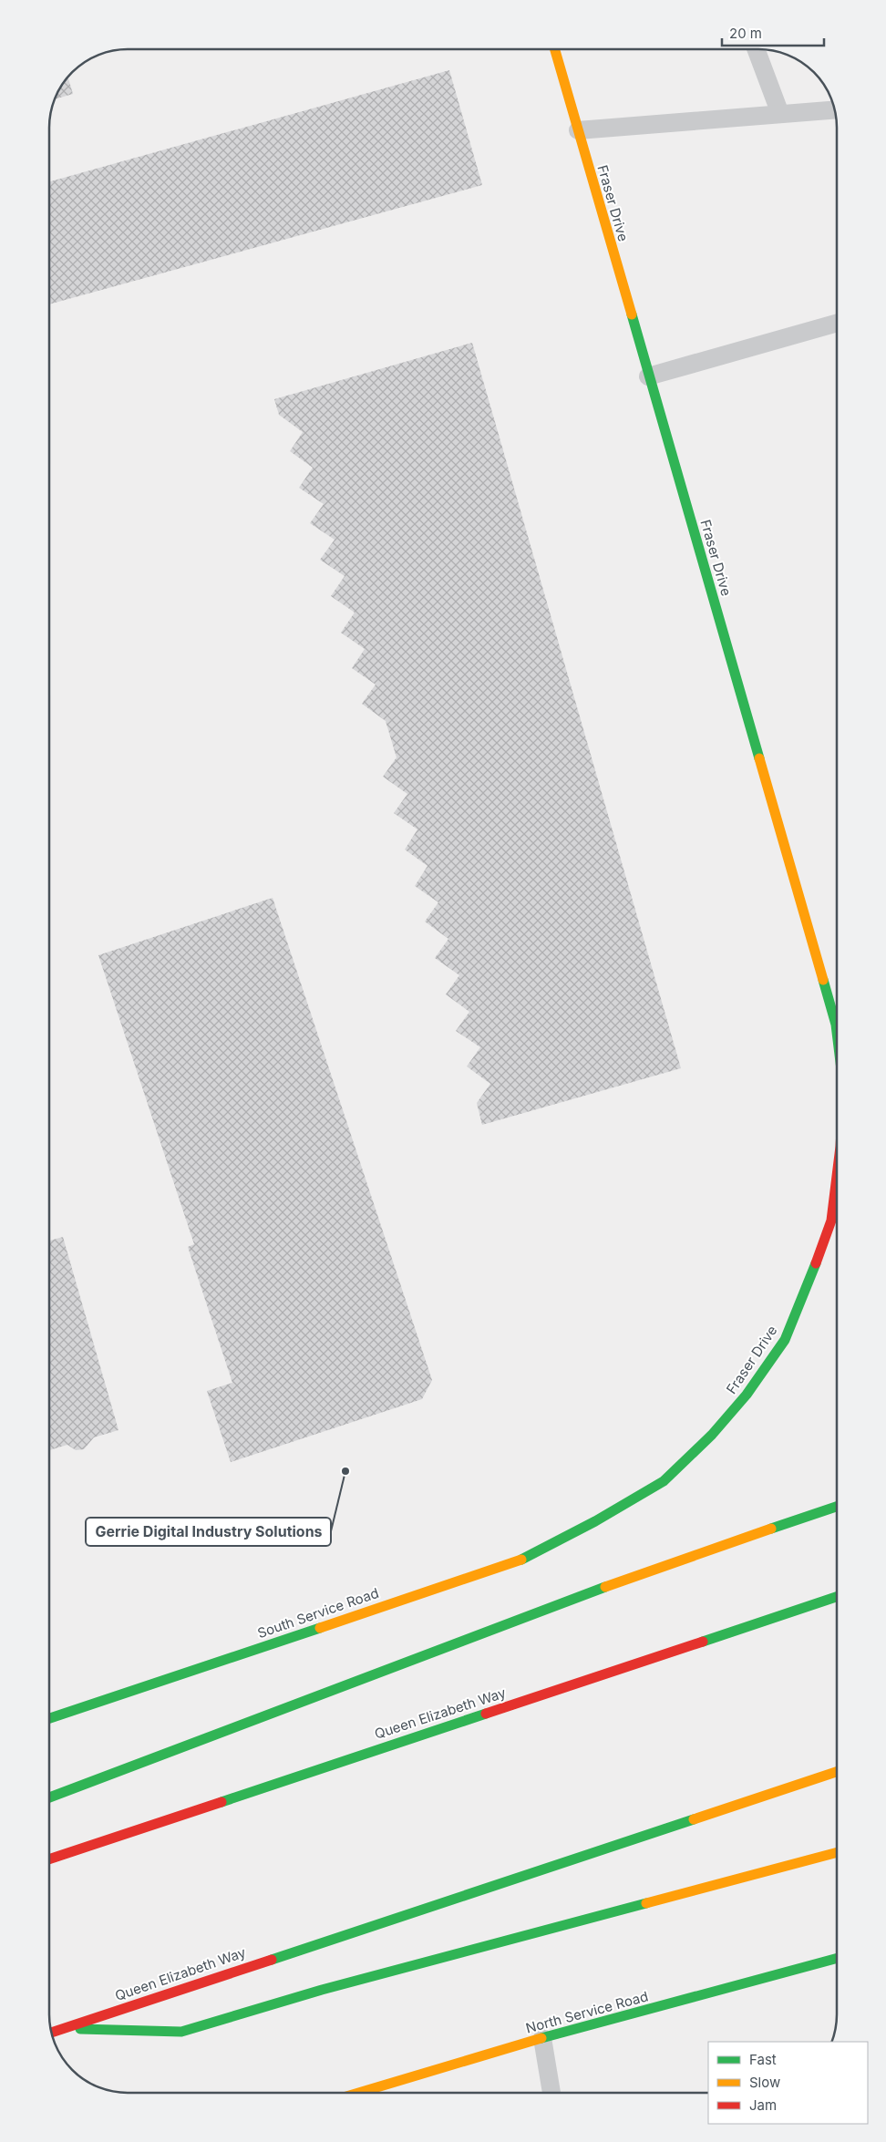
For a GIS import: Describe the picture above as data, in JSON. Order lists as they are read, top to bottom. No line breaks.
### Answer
{"streets":{"main road":["Fraser Drive","South Service Road","Queen Elizabeth Way","North Service Road"]},"crossings":[["Fraser Drive","South Service Road"]],"places":["Gerrie Digital Industry Solutions"],"legend":["Fast","Slow","Jam"],"scale_bar":"20 m"}
